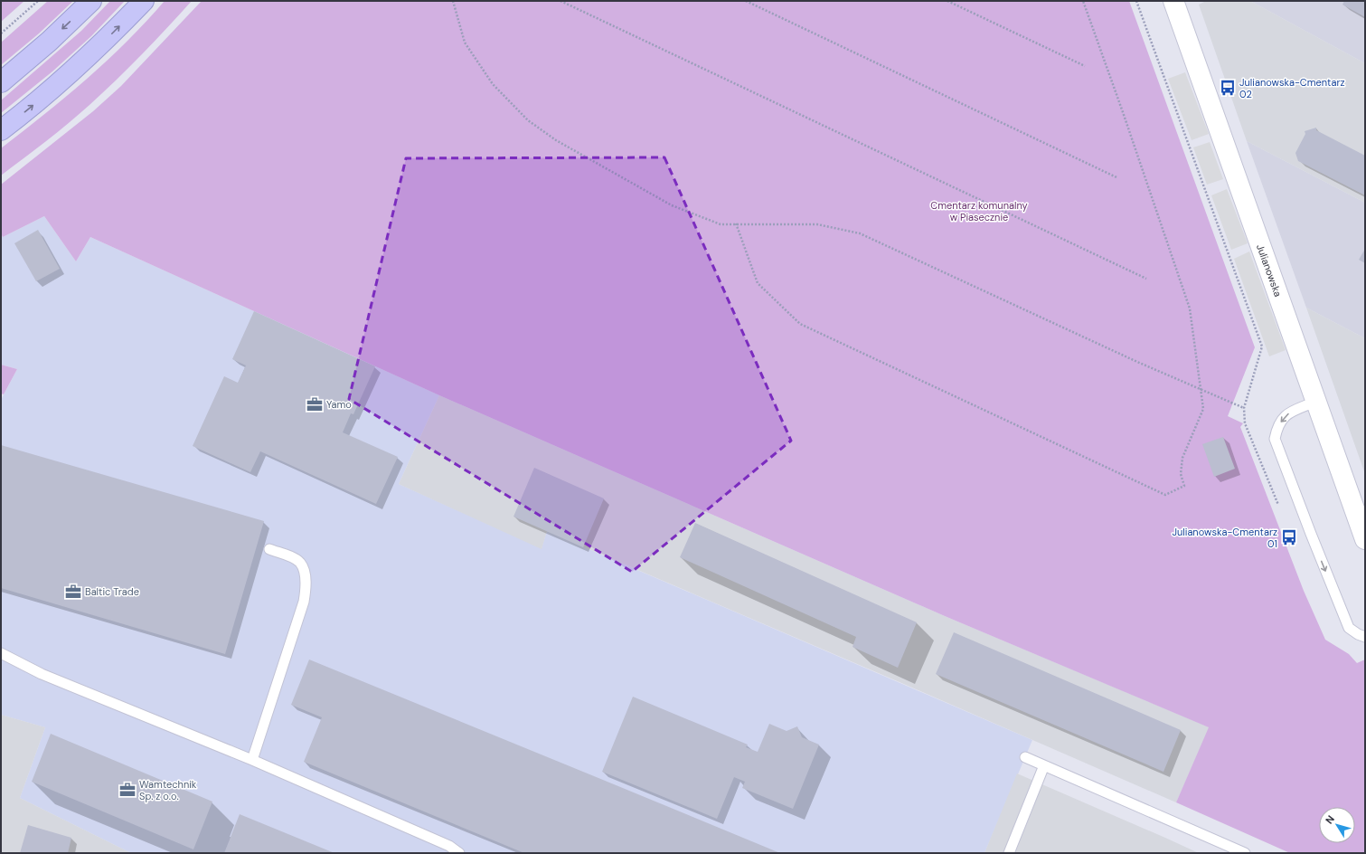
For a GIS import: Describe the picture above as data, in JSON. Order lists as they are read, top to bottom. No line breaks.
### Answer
{"streets":{"street":["Julianowska"]},"parks":["Cmentarz komunalny w Piasecznie"],"places":{"bus stop":["Julianowska-Cmentarz 02","Julianowska-Cmentarz 01"],"office":["Yamo","Baltic Trade","Wamtechnik Sp. z o.o."]},"north":"top left"}
